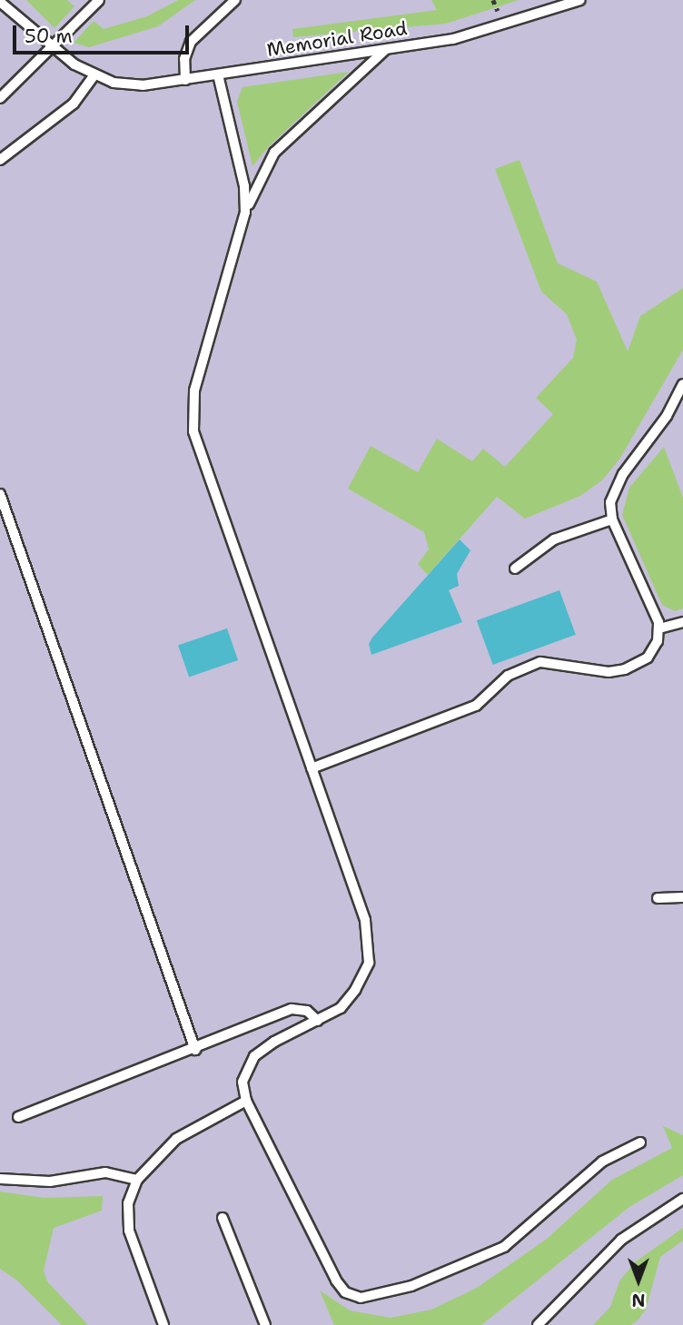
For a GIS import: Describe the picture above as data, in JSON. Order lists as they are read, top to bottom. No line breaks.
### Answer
{"streets":{"lane":["Memorial Road"]},"scale_bar":"50 m","north":"bottom"}
